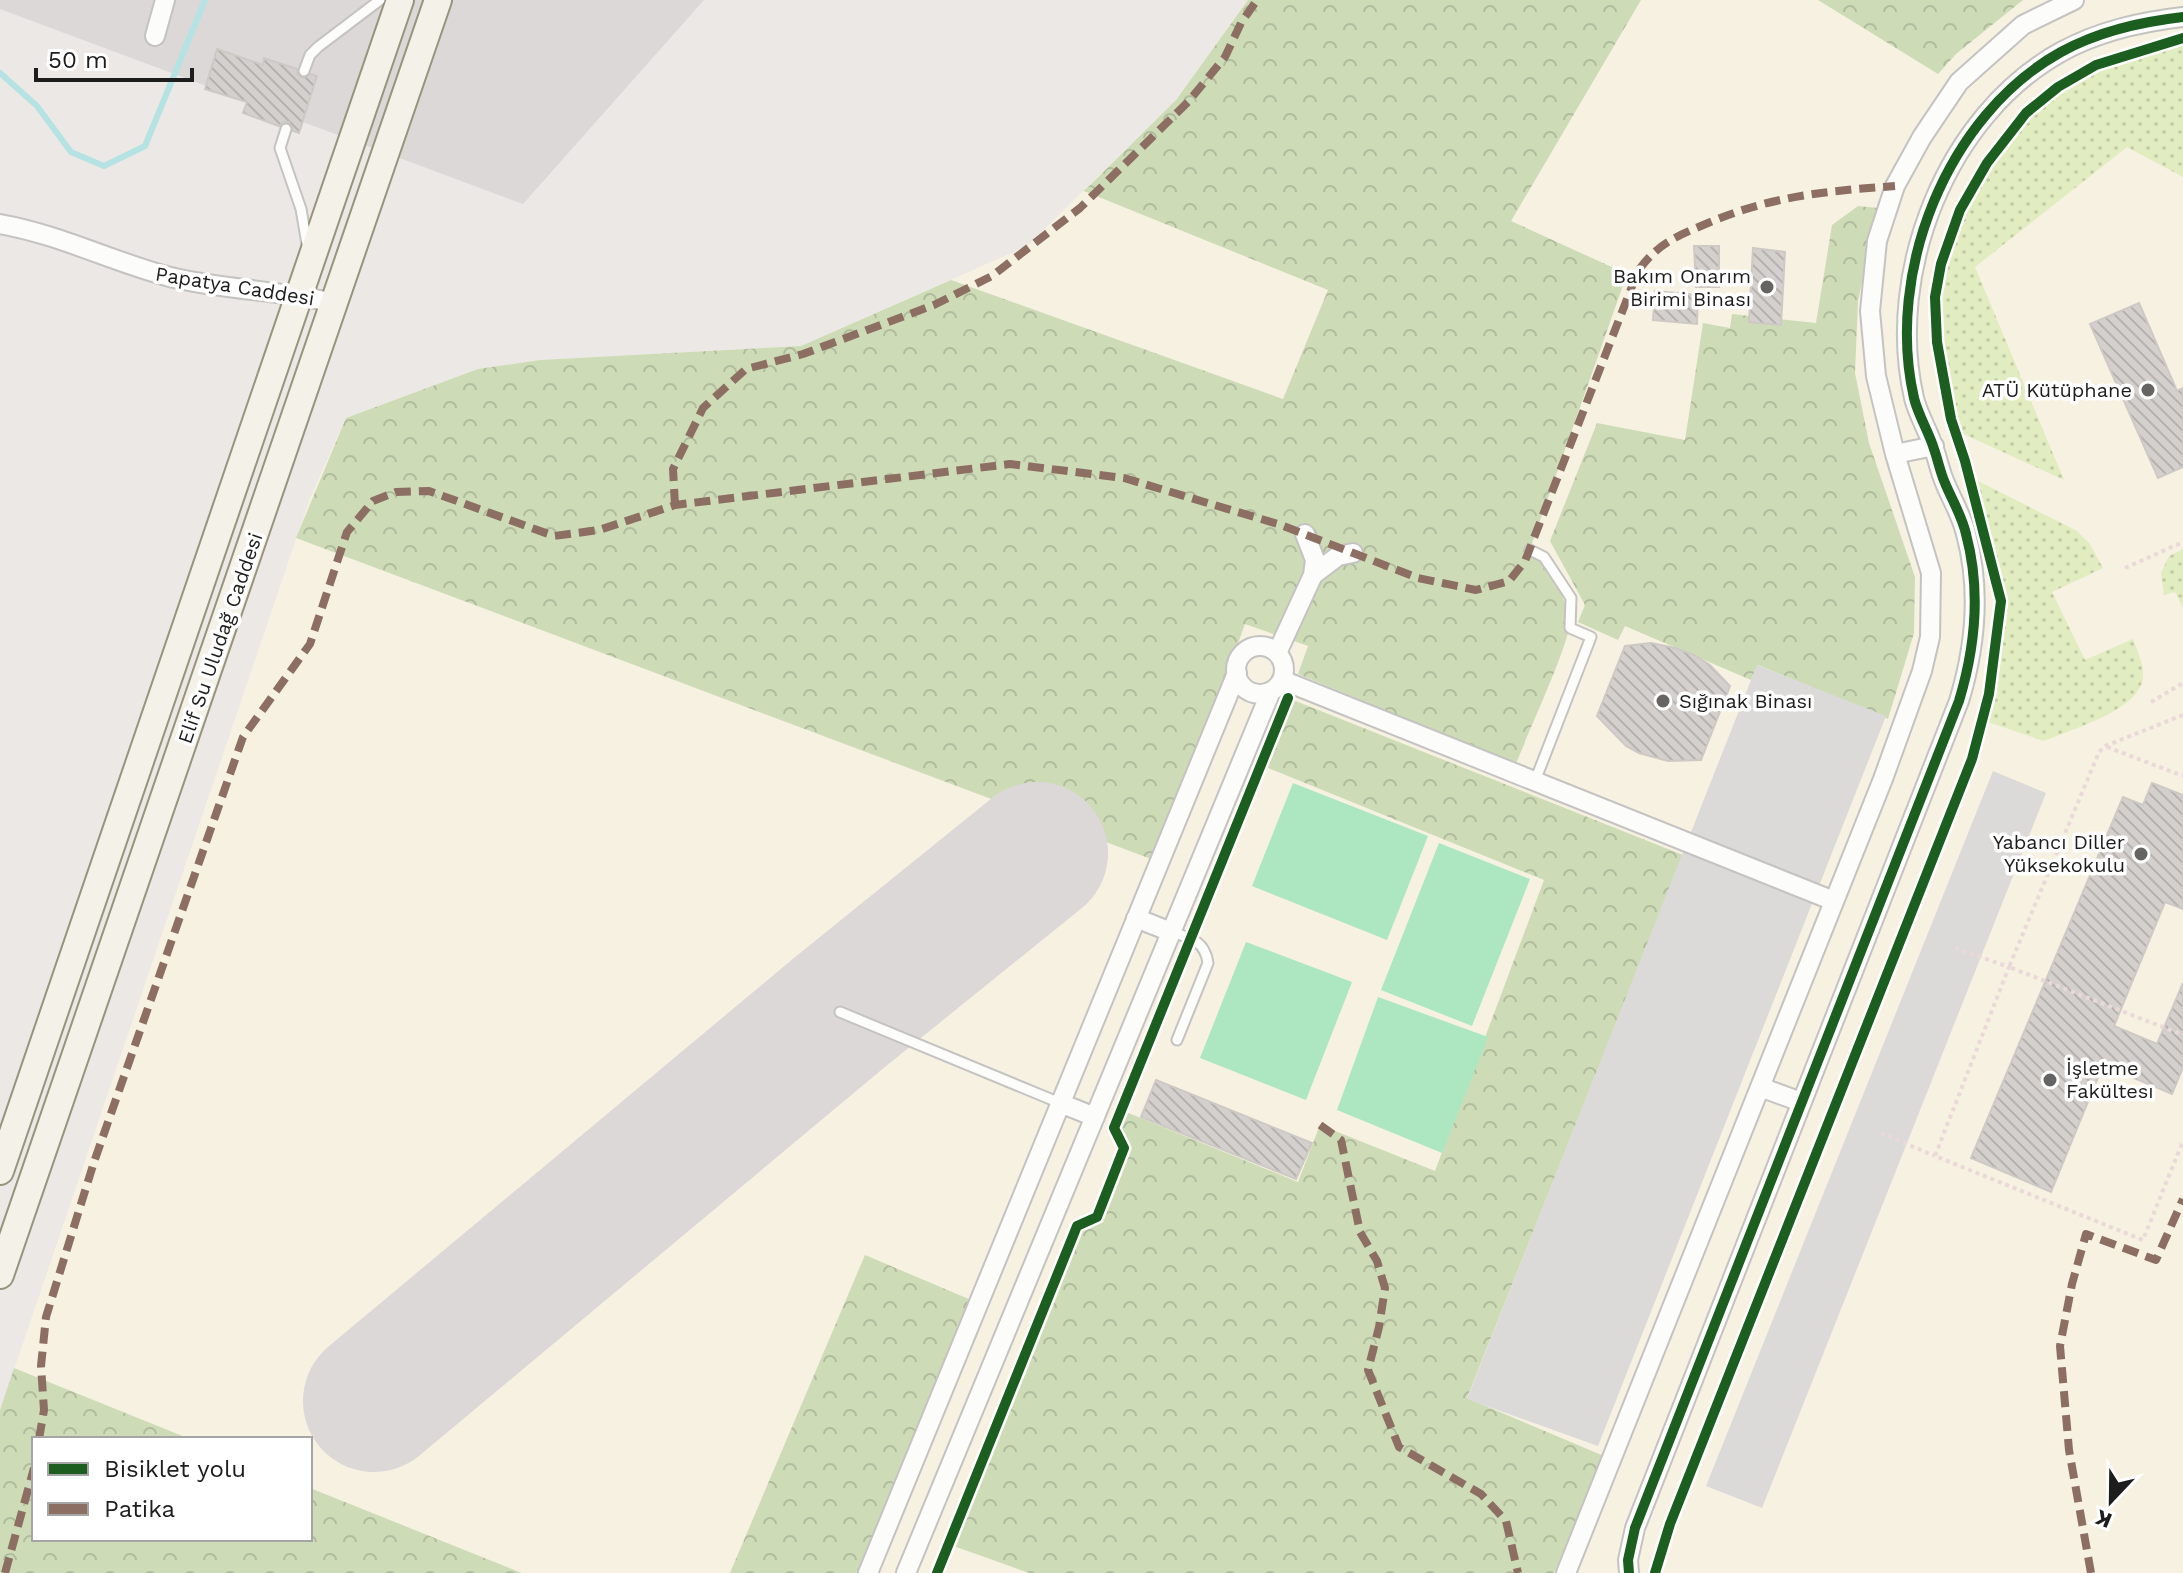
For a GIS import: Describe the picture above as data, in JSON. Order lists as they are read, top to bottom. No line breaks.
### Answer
{"streets":{"main road":["Elif Su Uludağ Caddesi"],"street":["Papatya Caddesi"]},"crossings":[["Papatya Caddesi","Elif Su Uludağ Caddesi"]],"places":["Bakım Onarım Birimi Binası","ATÜ Kütüphane","Sığınak Binası","Yabancı Diller Yüksekokulu","İşletme Fakültesı"],"legend":["Bisiklet yolu","Patika"],"scale_bar":"50 m","north":"bottom"}
